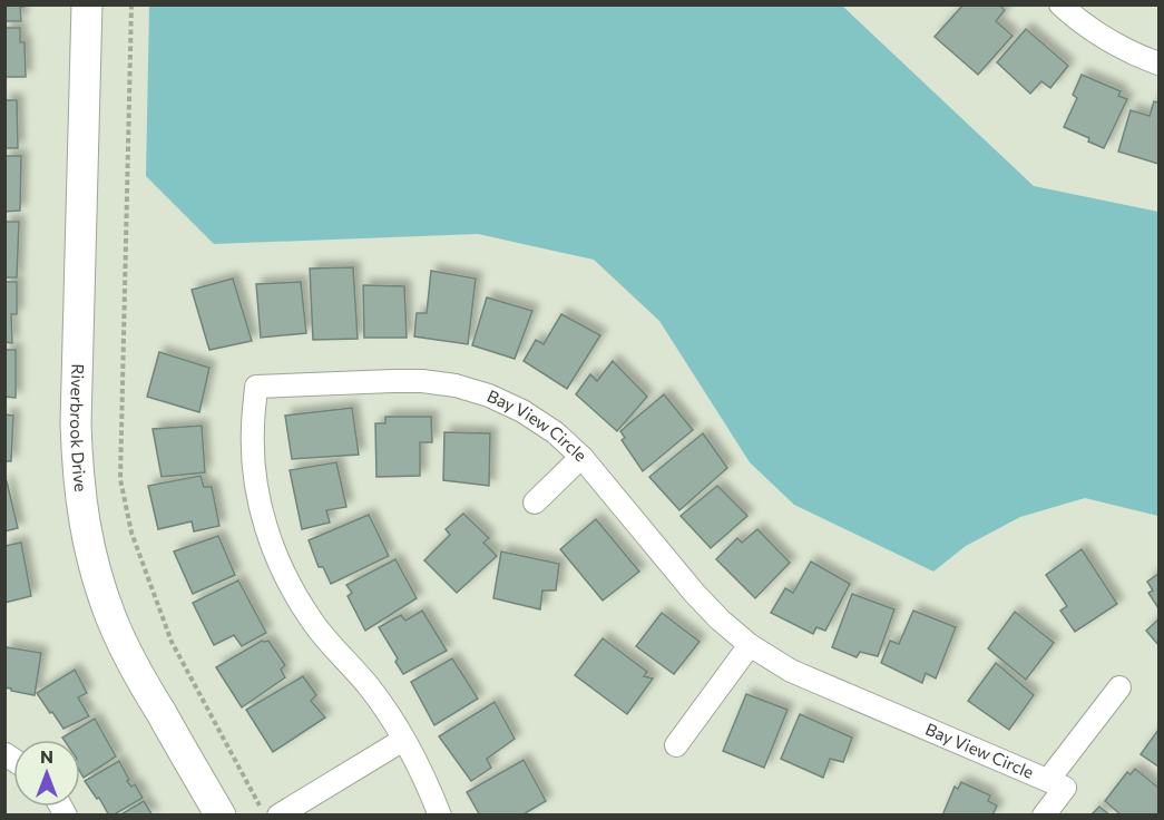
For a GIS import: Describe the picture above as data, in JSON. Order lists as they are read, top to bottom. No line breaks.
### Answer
{"streets":{"street":["Riverbrook Drive","Bay View Circle"]},"north":"top"}
